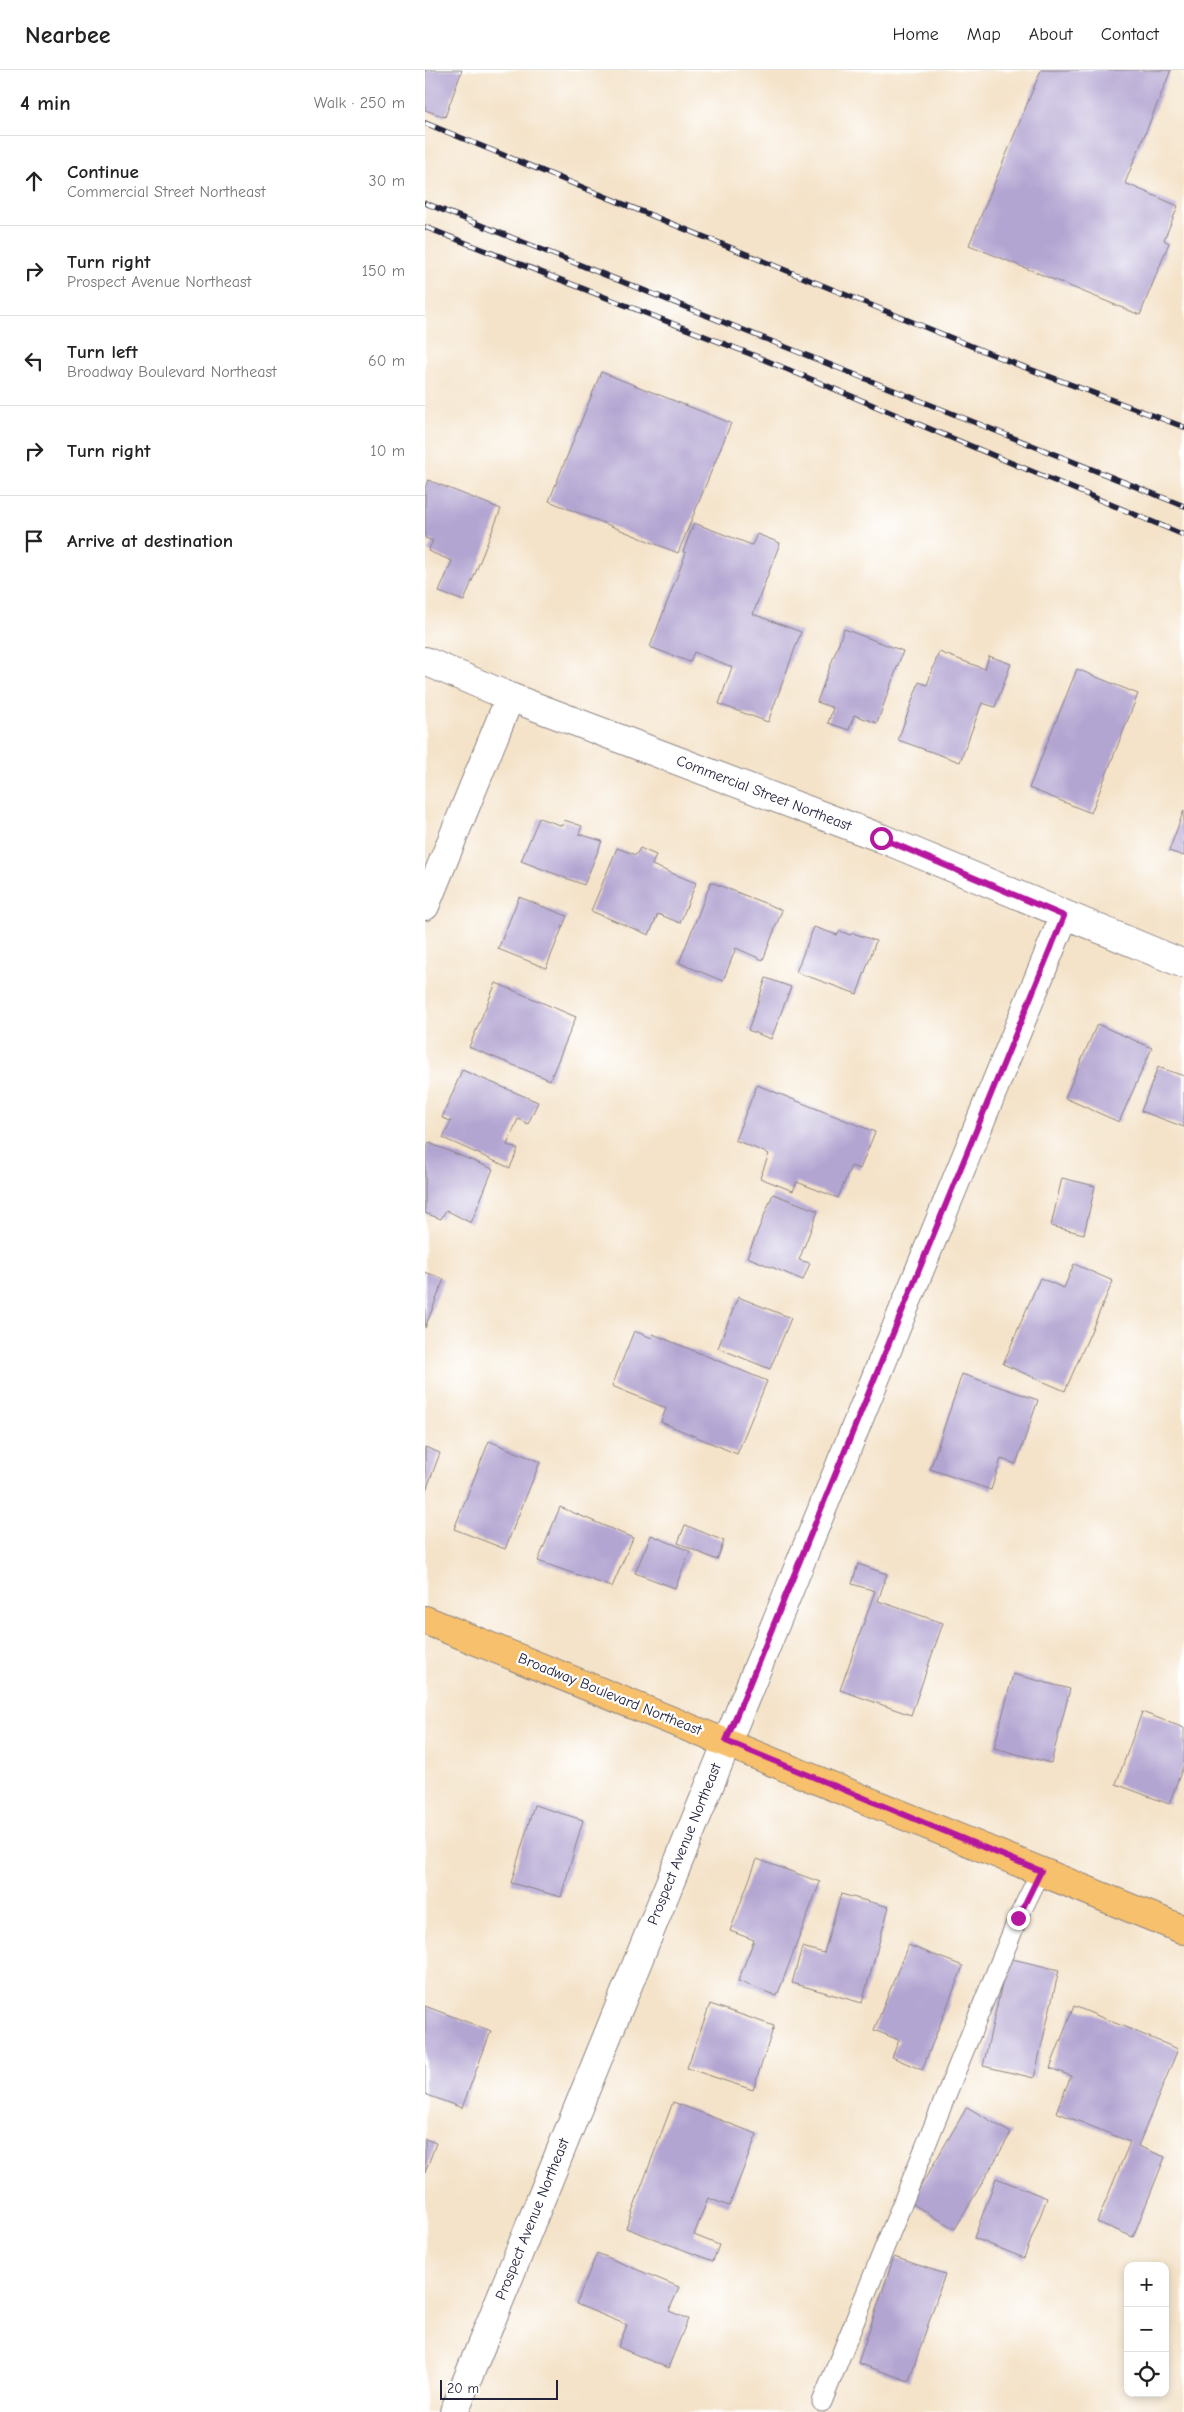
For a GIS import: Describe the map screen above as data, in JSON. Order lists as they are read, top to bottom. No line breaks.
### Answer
{"streets":{"main road":["Broadway Boulevard Northeast"],"street":["Commercial Street Northeast","Prospect Avenue Northeast"]},"crossings":[["Commercial Street Northeast","Prospect Avenue Northeast"],["Broadway Boulevard Northeast","Prospect Avenue Northeast"]],"scale_bar":"20 m","page":{"header":"Nearbee","nav":["Home","Map","About","Contact"],"heading":["4 min","Walk · 250 m"],"list":[["Continue","Commercial Street Northeast","30 m"],["Turn right","Prospect Avenue Northeast","150 m"],["Turn left","Broadway Boulevard Northeast","60 m"],["Turn right","10 m"],"Arrive at destination"],"map_buttons":["+","−"],"scale":"20 m"}}
